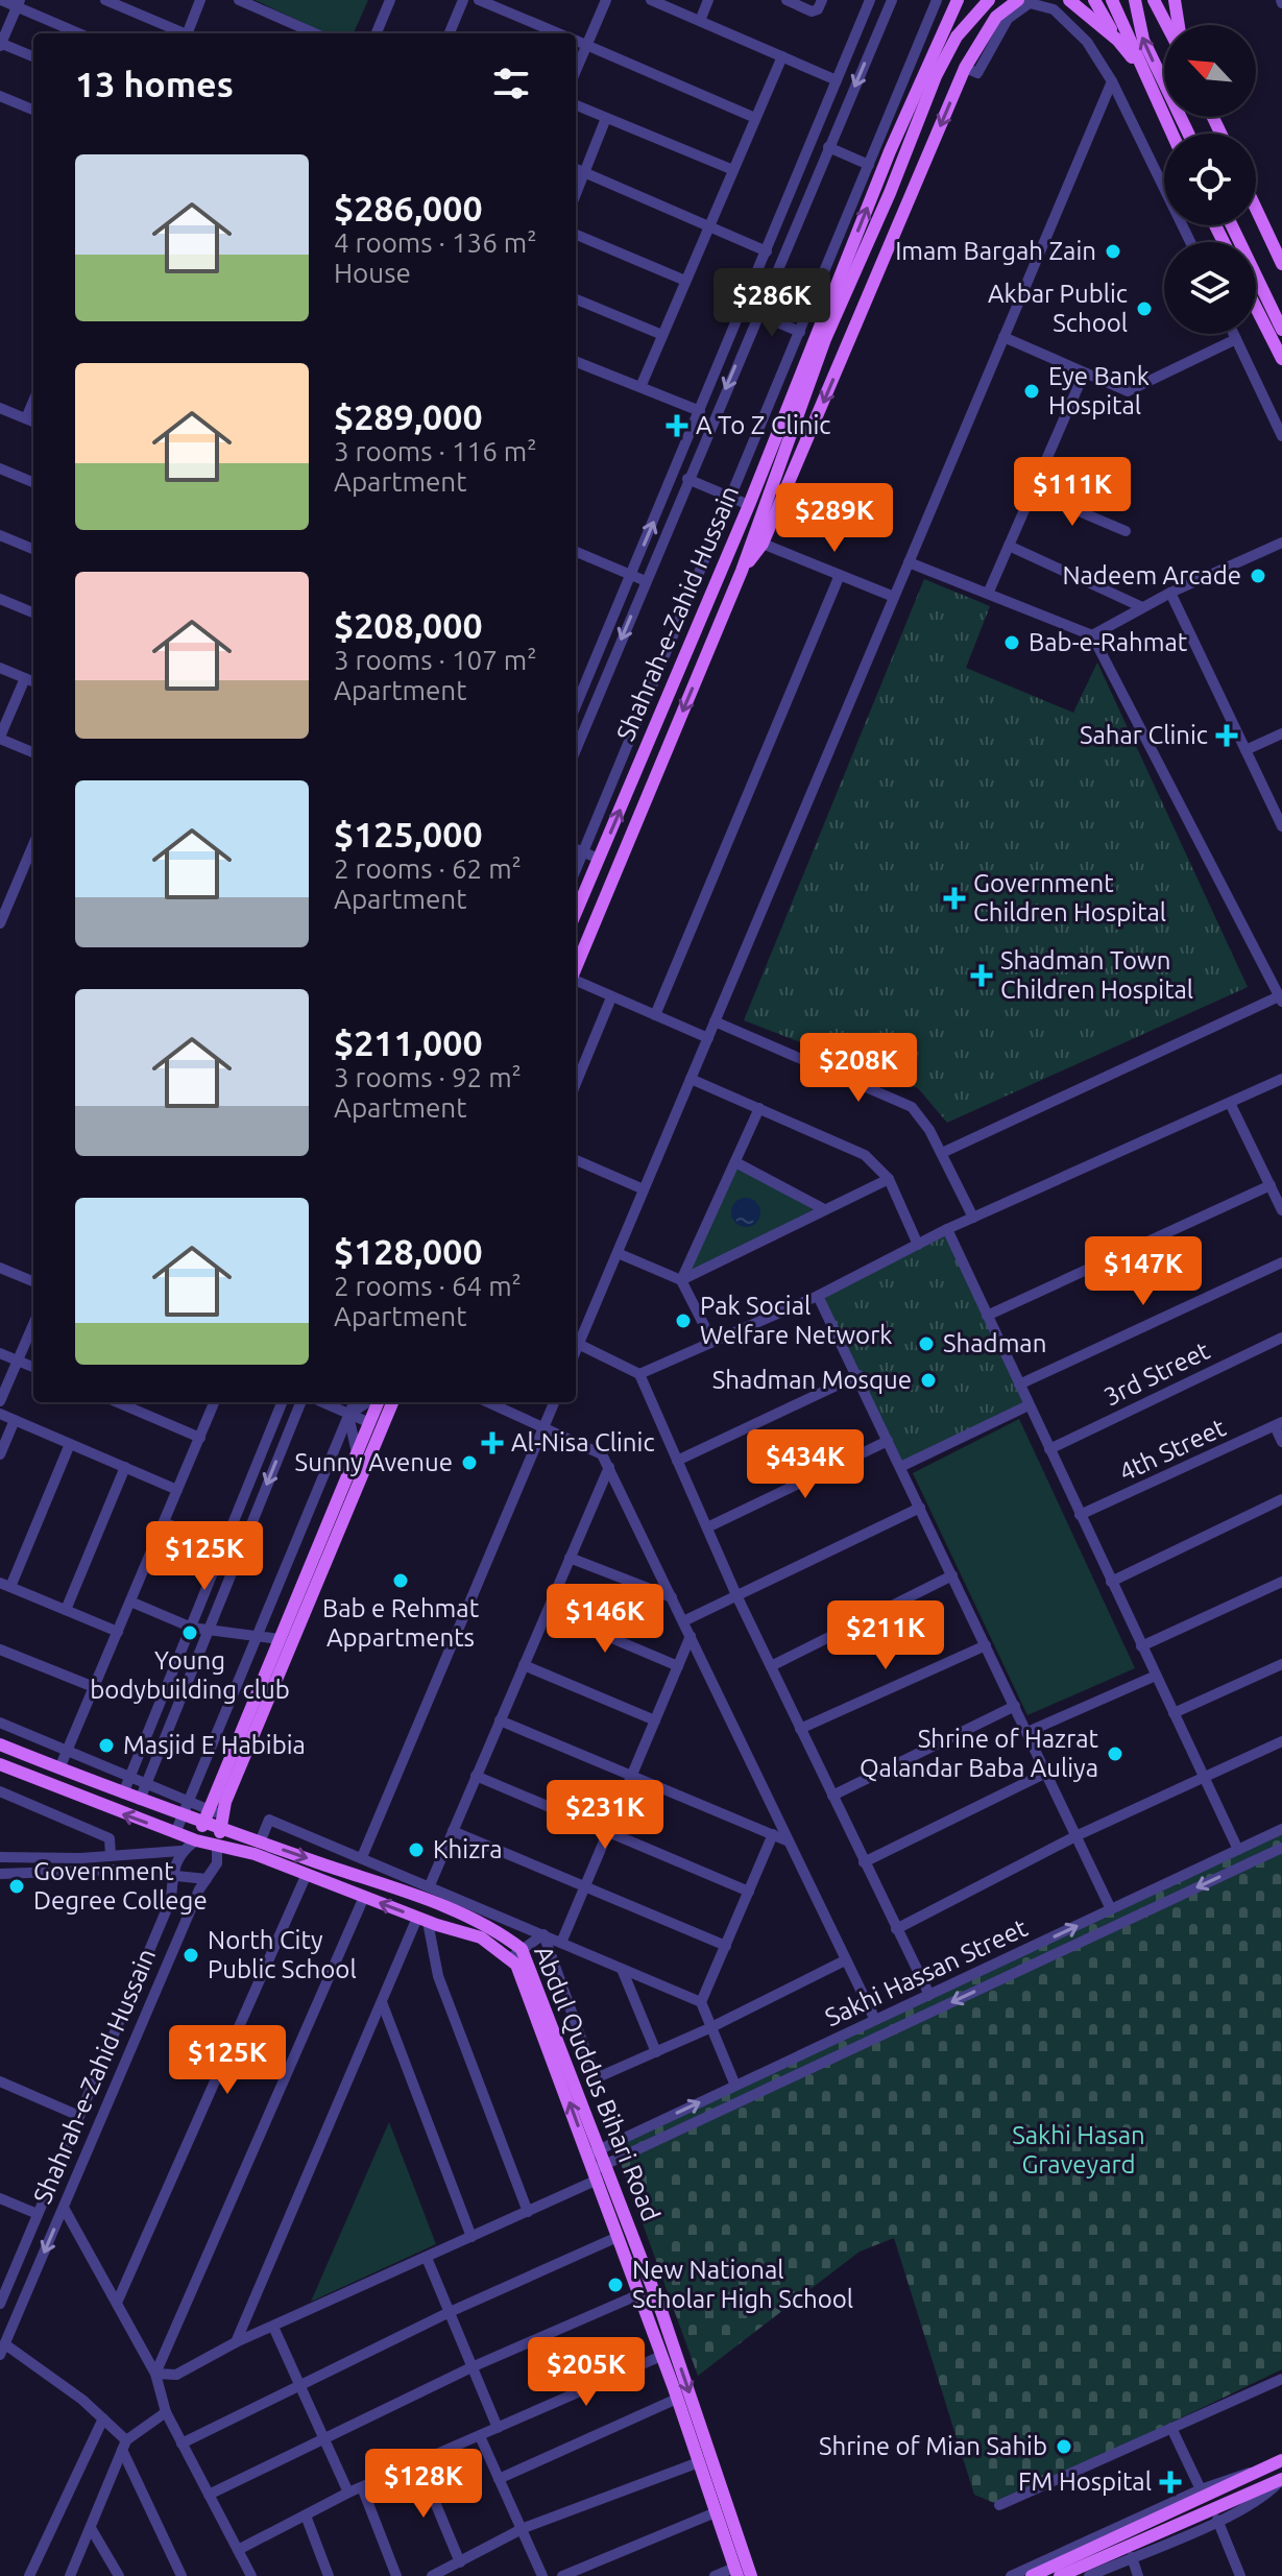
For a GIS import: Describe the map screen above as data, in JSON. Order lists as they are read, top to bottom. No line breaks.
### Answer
{"streets":{"main road":["Shahrah-e-Zahid Hussain","Abdul Quddus Bihari Road"],"street":["3rd Street","4th Street","Sakhi Hassan Street"]},"crossings":[["Shahrah-e-Zahid Hussain","Abdul Quddus Bihari Road"],["Sakhi Hassan Street","Abdul Quddus Bihari Road"]],"parks":["Sakhi Hasan Graveyard"],"places":{"other":["Imam Bargah Zain","Akbar Public School","Eye Bank Hospital","Nadeem Arcade","Bab-e-Rahmat","Pak Social Welfare Network","Shadman","Shadman Mosque","Sunny Avenue","Bab e Rehmat Appartments","Young bodybuilding club","Masjid E Habibia","Shrine of Hazrat Qalandar Baba Auliya","Khizra","Government Degree College","North City Public School","New National Scholar High School","Shrine of Mian Sahib"],"health":["A To Z Clinic","Sahar Clinic","Government Children Hospital","Shadman Town Children Hospital","Al-Nisa Clinic","FM Hospital"]},"north":"top left","page":{"heading":"13 homes","list":[{"name":"$286,000","note":"4 rooms · 136 m² · House"},{"name":"$289,000","note":"3 rooms · 116 m² · Apartment"},{"name":"$208,000","note":"3 rooms · 107 m² · Apartment"},{"name":"$125,000","note":"2 rooms · 62 m² · Apartment"},{"name":"$211,000","note":"3 rooms · 92 m² · Apartment"},{"name":"$128,000","note":"2 rooms · 64 m² · Apartment"}],"price":["$286K","$111K","$289K","$208K","$147K","$434K","$125K","$146K","$211K","$231K","$125K","$205K","$128K"]}}
